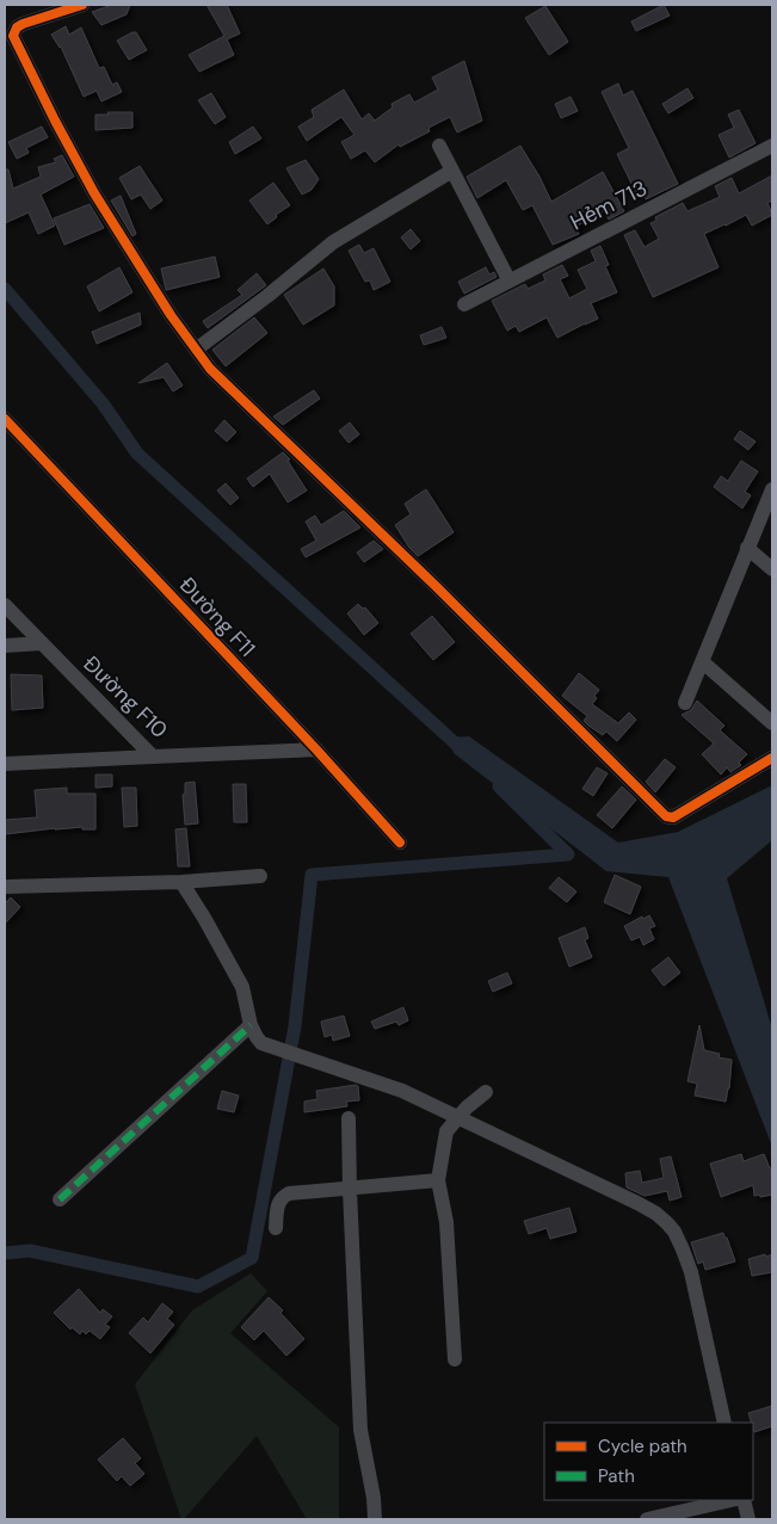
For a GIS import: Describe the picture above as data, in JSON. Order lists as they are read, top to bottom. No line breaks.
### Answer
{"streets":{"street":["Hẻm 713","Đường F11","Đường F10"]},"crossings":[["Đường F11","Đường F10"]],"legend":["Cycle path","Path"]}
